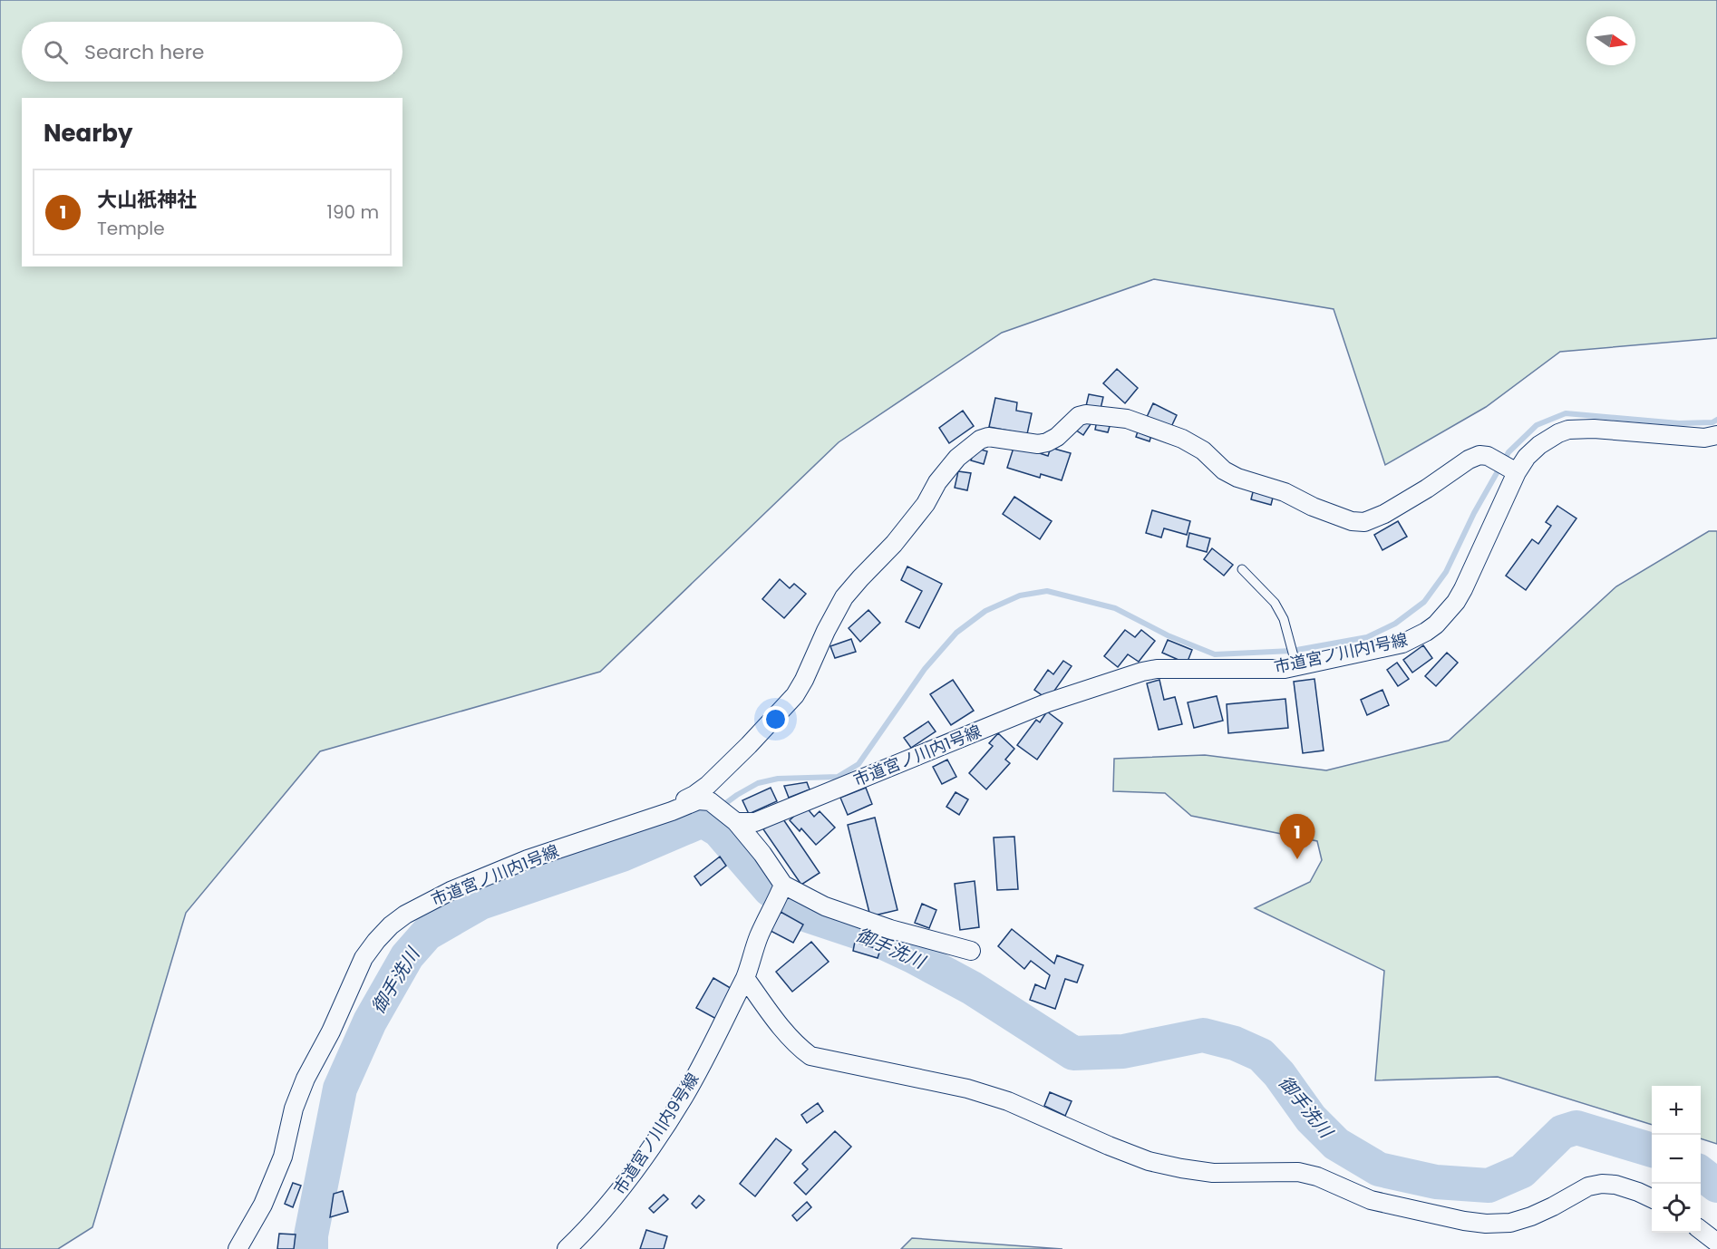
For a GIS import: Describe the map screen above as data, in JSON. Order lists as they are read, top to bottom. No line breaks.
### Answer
{"streets":{"street":["市道宮ノ川内1号線","市道宮ノ川内9号線"]},"water":["御手洗川"],"north":"right","page":{"search":"Search here","heading":"Nearby","list":[{"mark":"1","name":"大山衹神社","note":"Temple","value":"190 m"}],"pins":"1","map_buttons":["+","−"]}}
